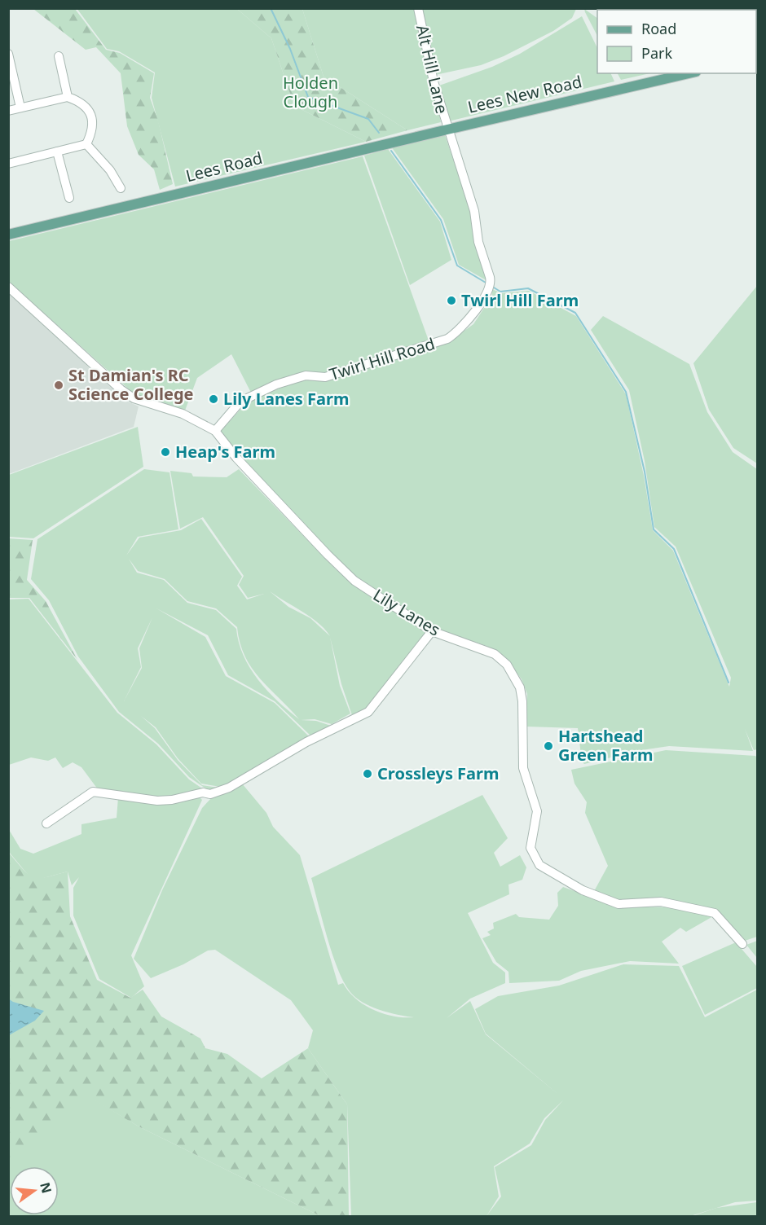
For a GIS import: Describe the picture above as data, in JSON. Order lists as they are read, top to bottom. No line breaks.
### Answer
{"streets":{"main road":["Lees New Road","Lees Road"],"street":["Alt Hill Lane","Twirl Hill Road","Lily Lanes"]},"crossings":[["Alt Hill Lane","Lees New Road"],["Alt Hill Lane","Lees Road"],["Alt Hill Lane","Twirl Hill Road"],["Lees New Road","Lees Road"],["Lees New Road","Twirl Hill Road"],["Lees Road","Twirl Hill Road"],["Twirl Hill Road","Lily Lanes"]],"parks":["Holden Clough"],"places":["Twirl Hill Farm","St Damian's RC Science College","Lily Lanes Farm","Heap's Farm","Hartshead Green Farm","Crossleys Farm"],"legend":["Road","Park"],"north":"right"}
